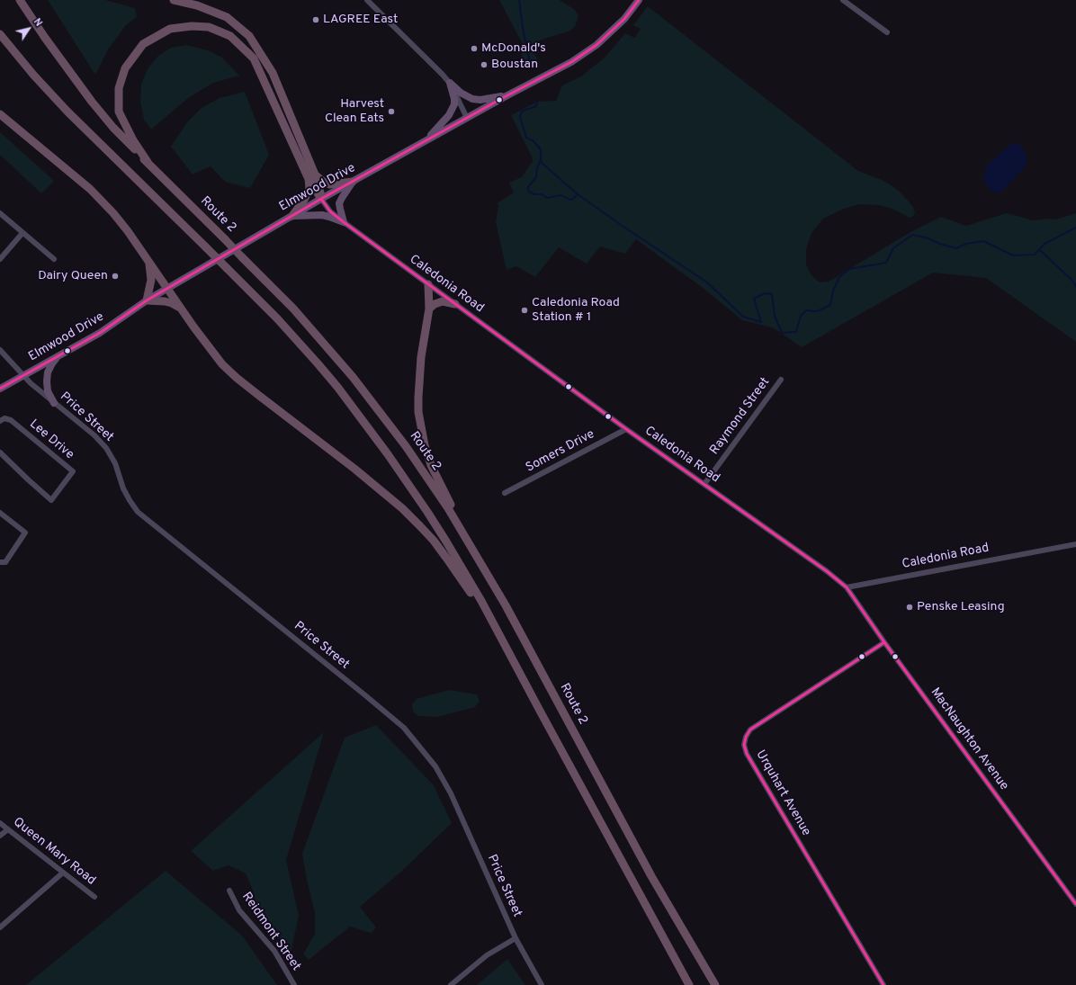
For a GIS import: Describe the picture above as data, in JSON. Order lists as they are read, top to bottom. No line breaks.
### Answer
{"streets":{"highway":["Route 2"],"main road":["Elmwood Drive"],"street":["Caledonia Road","Raymond Street","Price Street","Lee Drive","Somers Drive","MacNaughton Avenue","Urquhart Avenue","Queen Mary Road","Reidmont Street"]},"crossings":[["Elmwood Drive","Caledonia Road"],["Elmwood Drive","Price Street"],["Caledonia Road","Raymond Street"],["Caledonia Road","Somers Drive"],["Caledonia Road","MacNaughton Avenue"],["MacNaughton Avenue","Urquhart Avenue"]],"places":["LAGREE East","McDonald's","Boustan","Harvest Clean Eats","Dairy Queen","Caledonia Road Station # 1","Penske Leasing"],"north":"top right"}
